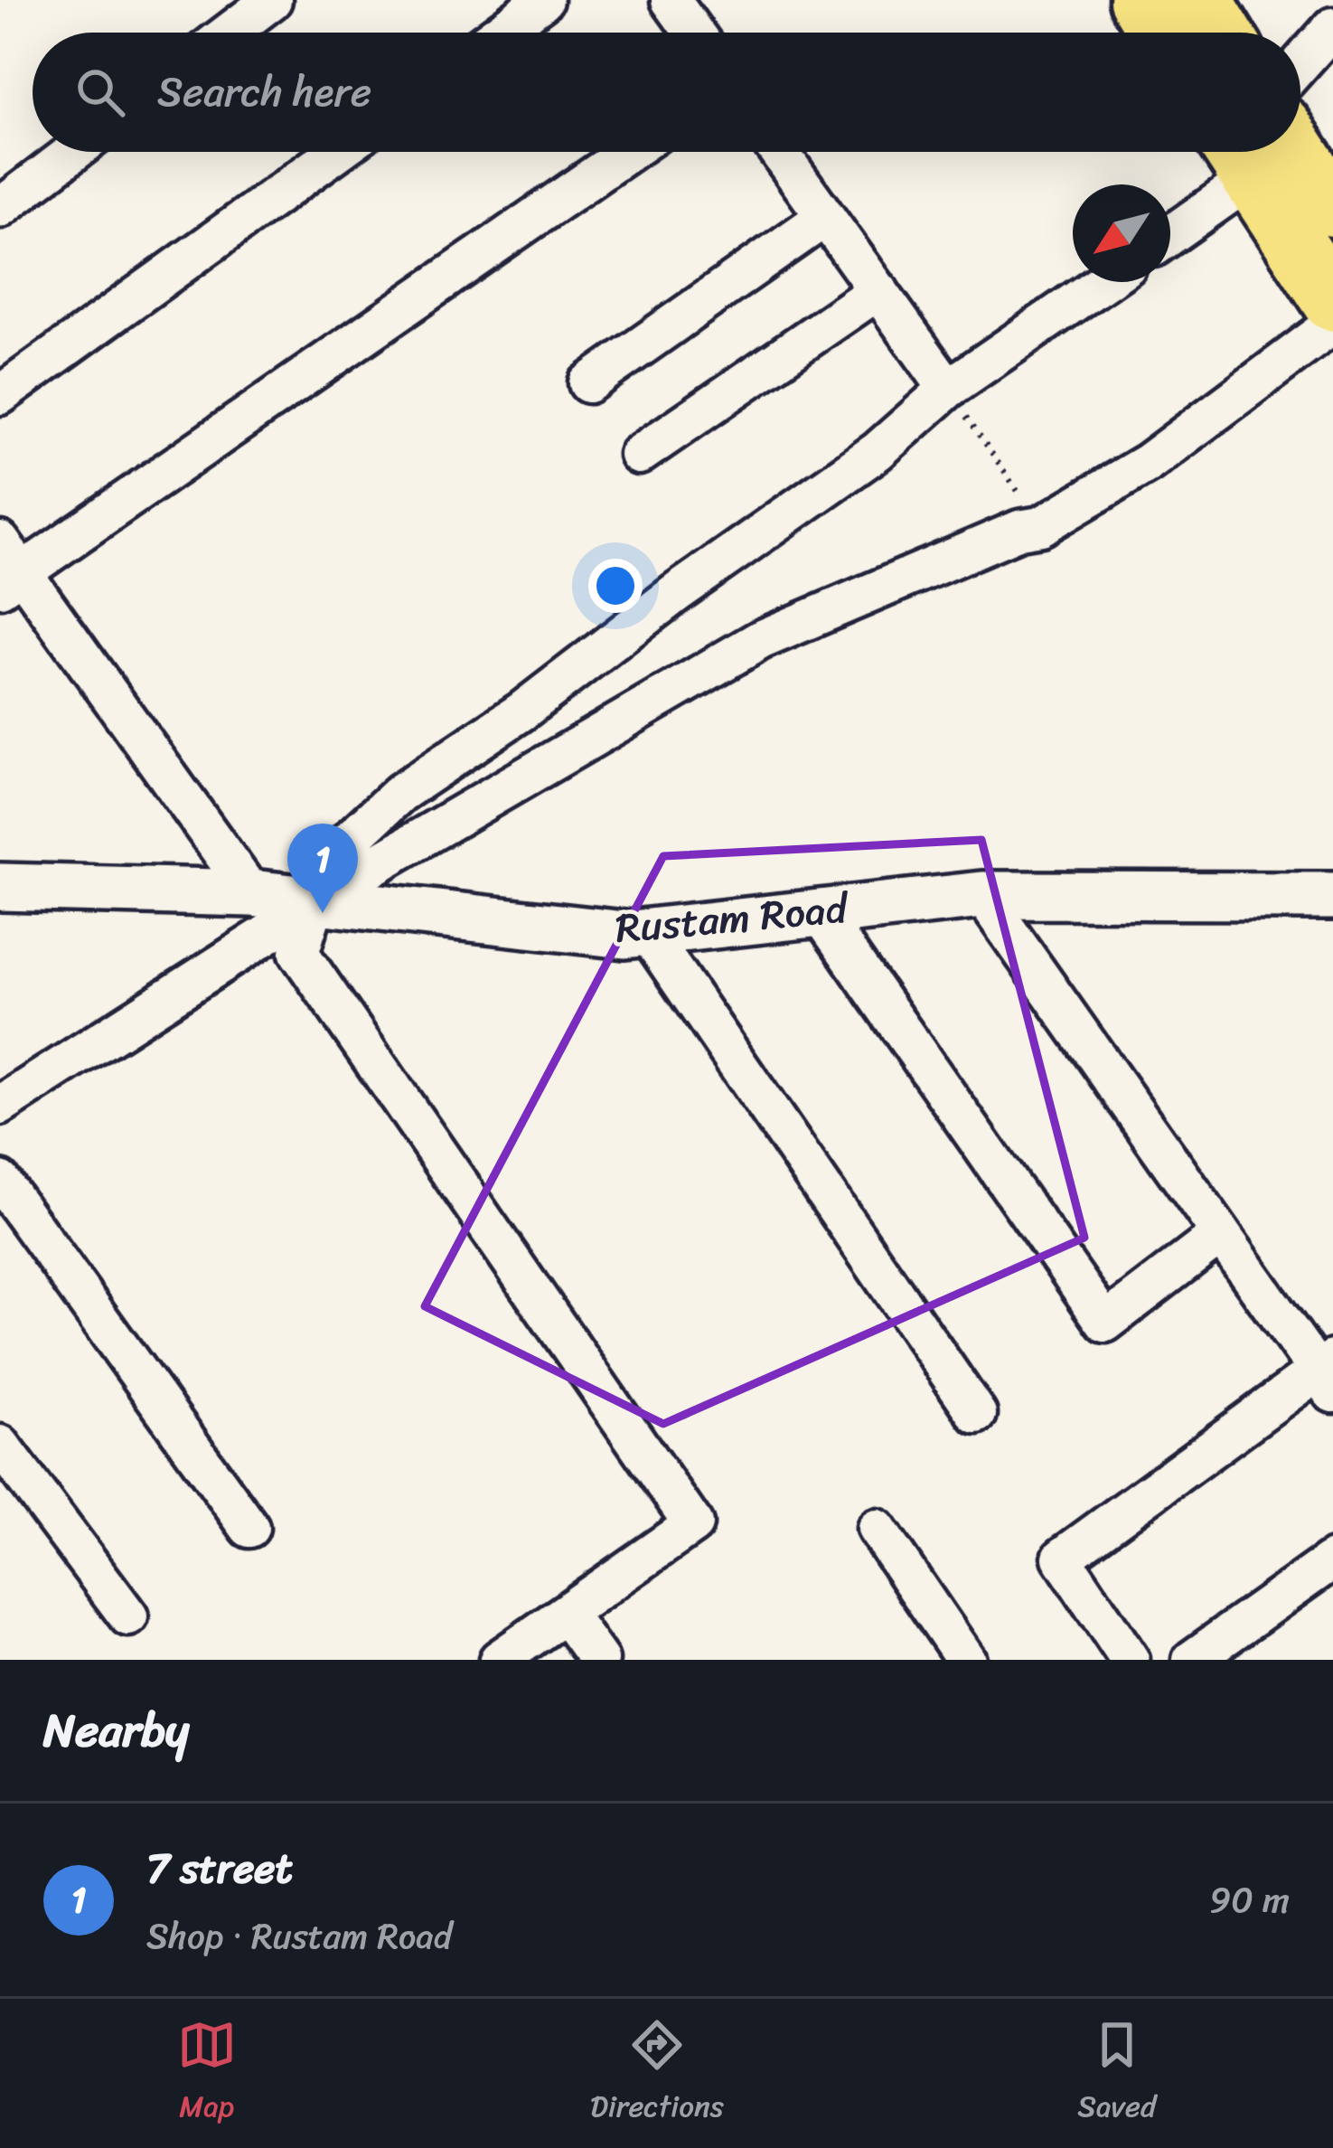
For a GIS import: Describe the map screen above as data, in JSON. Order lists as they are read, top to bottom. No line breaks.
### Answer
{"streets":{"street":["Rustam Road"]},"north":"bottom left","page":{"search":"Search here","pins":"1","heading":"Nearby","list":[{"mark":"1","name":"7 street","note":"Shop · Rustam Road","value":"90 m"}],"nav":["Map","Directions","Saved"]}}
